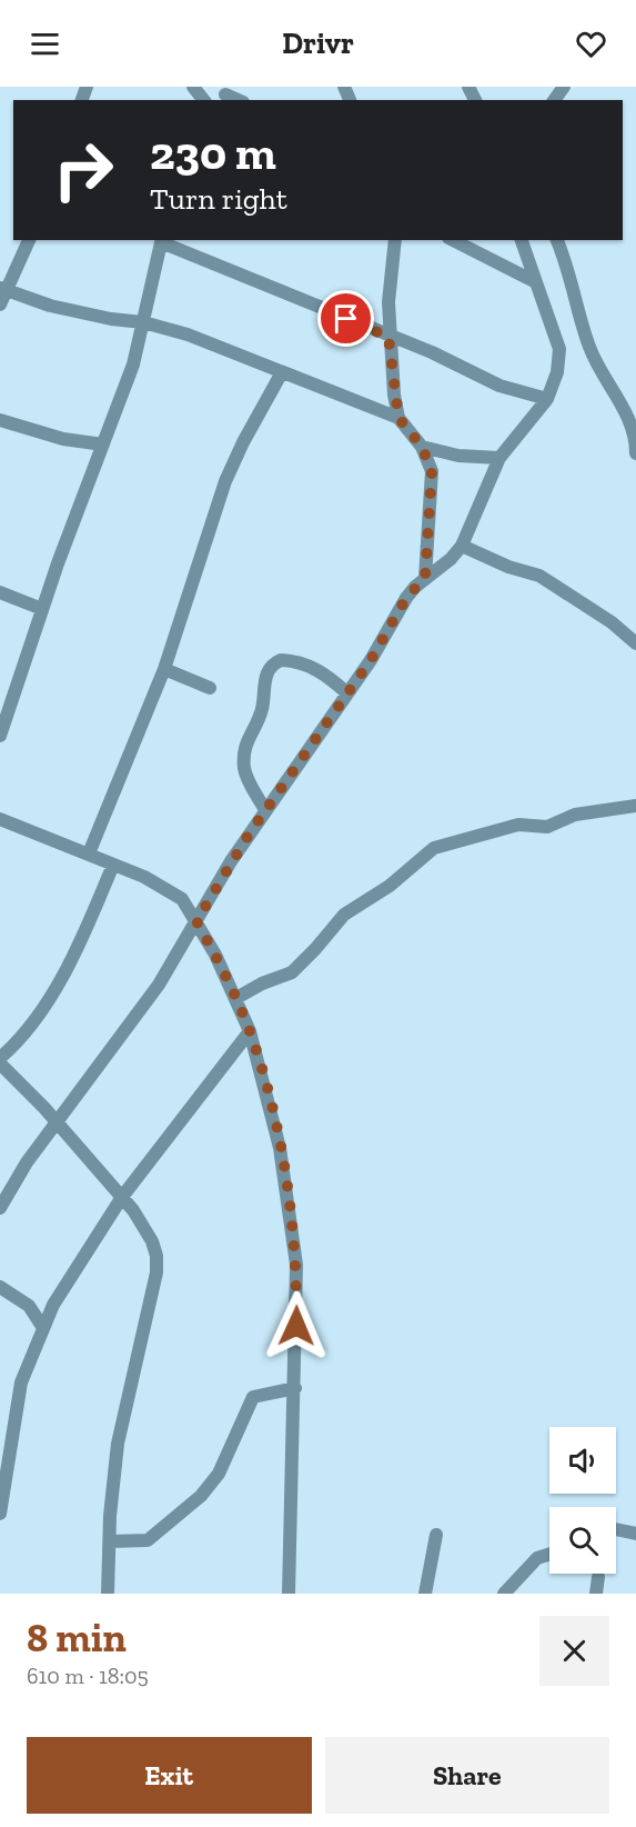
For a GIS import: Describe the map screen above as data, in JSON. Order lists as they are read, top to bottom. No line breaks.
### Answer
{"page":{"header":"Drivr","turn":["230 m","Turn right"],"heading":["8 min","610 m · 18:05"],"buttons":["Exit","Share"]}}
